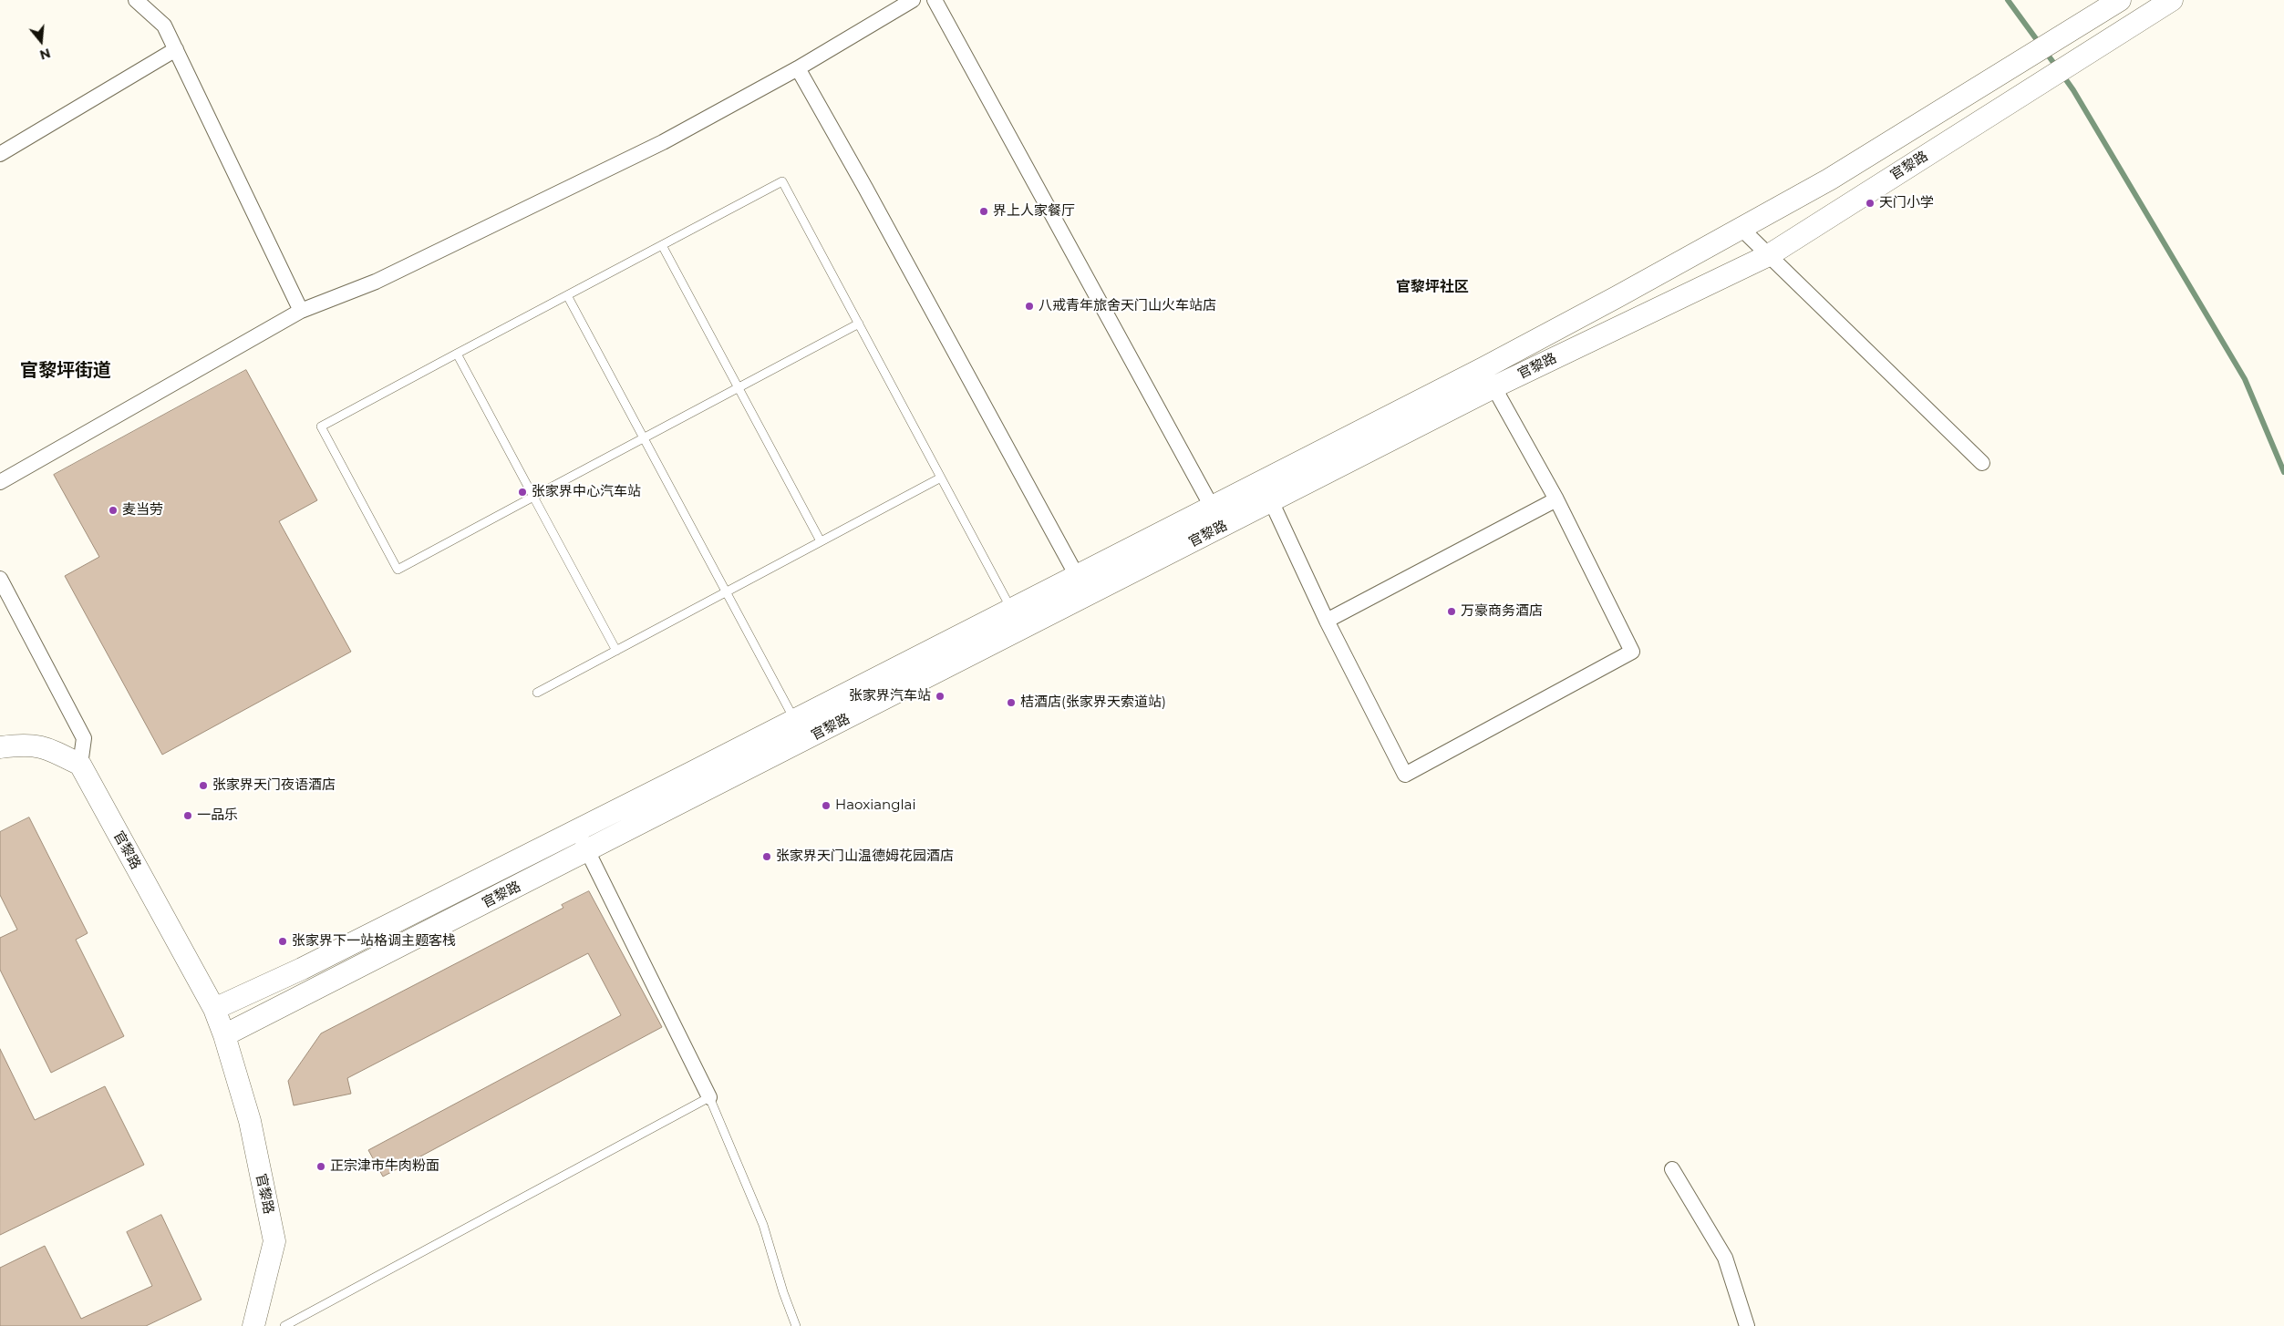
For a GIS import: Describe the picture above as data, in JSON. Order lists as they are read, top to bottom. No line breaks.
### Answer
{"streets":{"main road":["官黎路"]},"districts":["官黎坪社区","官黎坪街道"],"places":["天门小学","界上人家餐厅","八戒青年旅舍天门山火车站店","张家界中心汽车站","麦当劳","万豪商务酒店","张家界汽车站","桔酒店(张家界天索道站)","张家界天门夜语酒店","Haoxianglai","一品乐","张家界天门山温德姆花园酒店","张家界下一站格调主题客栈","正宗津市牛肉粉面"],"north":"bottom"}
